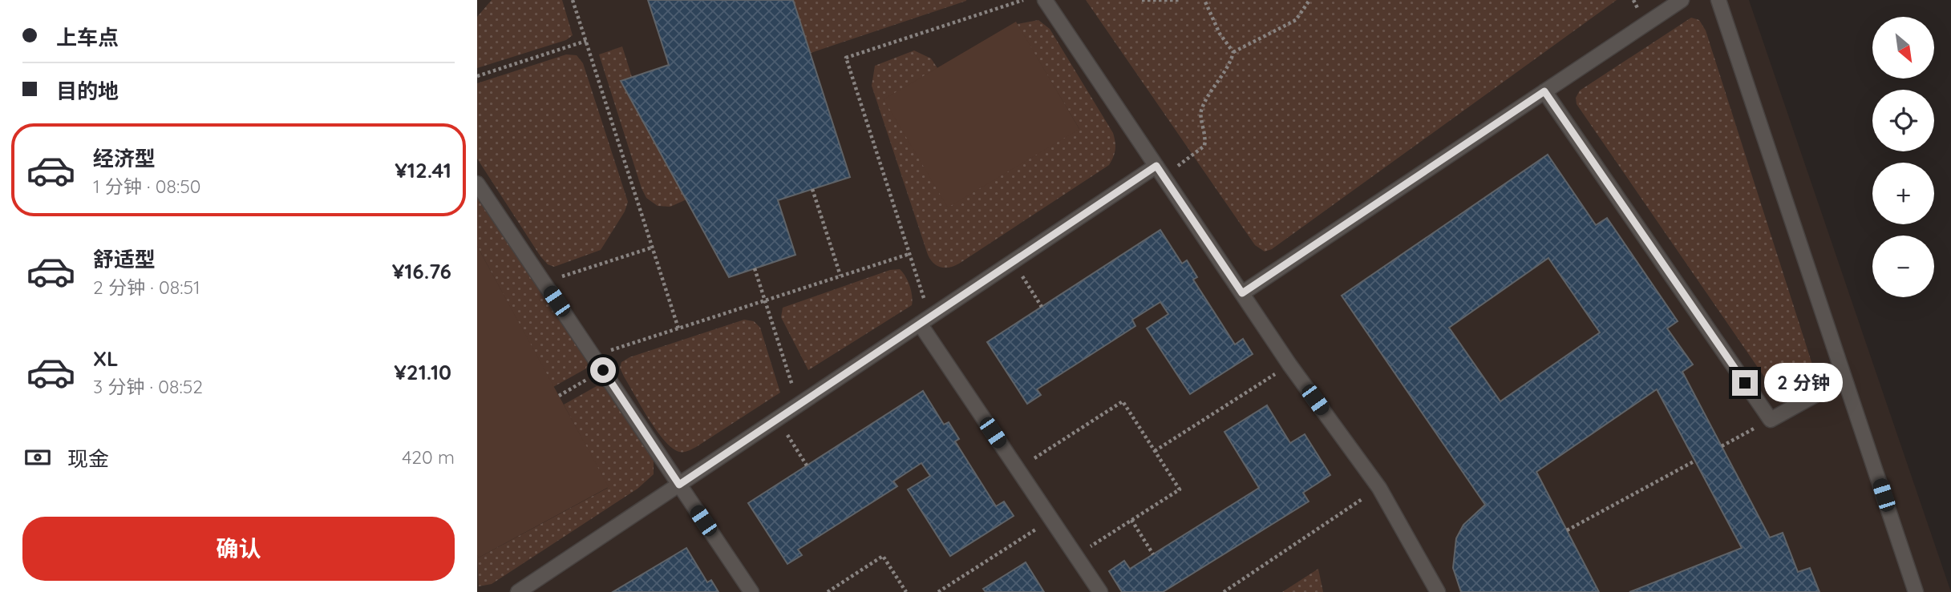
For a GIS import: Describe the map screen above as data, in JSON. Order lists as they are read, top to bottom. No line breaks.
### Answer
{"north":"bottom right","page":{"banner":["上车点","目的地"],"map_buttons":["+","−"],"list":[{"name":"经济型","note":"1 分钟 · 08:50","value":"¥12.41"},{"name":"舒适型","note":"2 分钟 · 08:51","value":"¥16.76"},{"name":"XL","note":"3 分钟 · 08:52","value":"¥21.10"}],"bubble":"2 分钟","pay":["现金","420 m"],"buttons":"确认"}}
